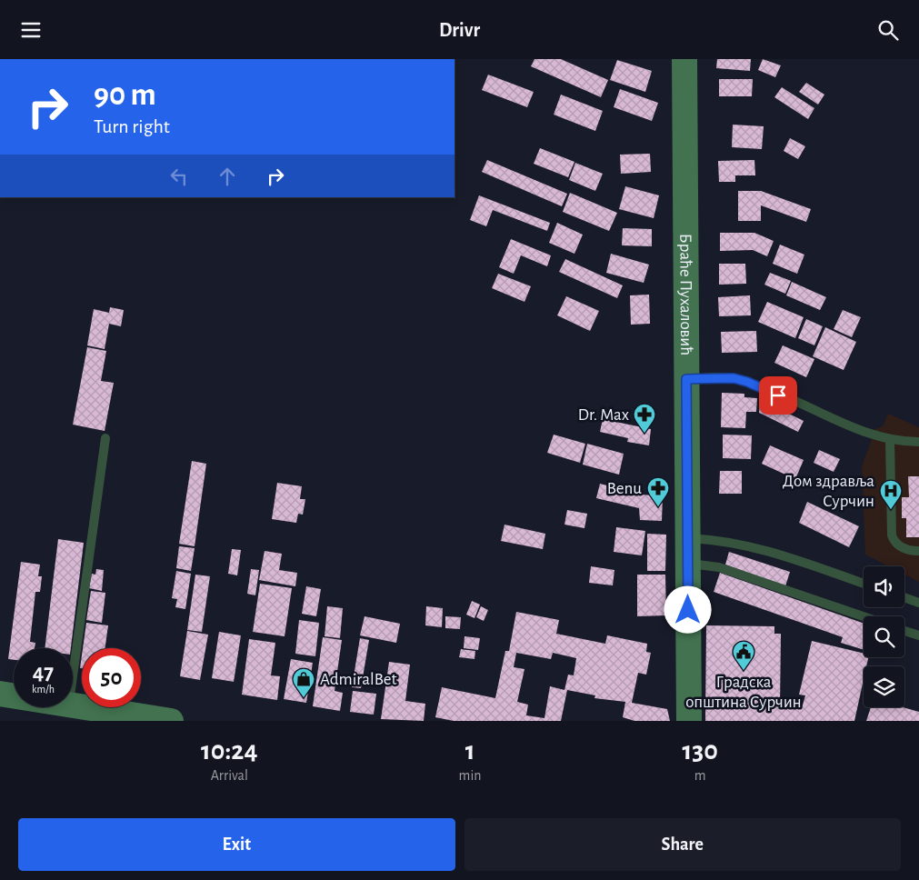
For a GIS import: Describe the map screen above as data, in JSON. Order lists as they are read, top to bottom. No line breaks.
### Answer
{"streets":{"main road":["Браће Пухаловић"]},"places":{"pharmacy":["Dr. Max","Benu"],"hospital":["Дом здравља Сурчин"],"public building":["Градска општина Сурчин"],"shop":["AdmiralBet"]},"page":{"header":"Drivr","turn":["90 m","Turn right"],"speed":"47 km/h","limit":"50","eta":["10:24","Arrival","1","min","130","m"],"buttons":["Exit","Share"]}}
